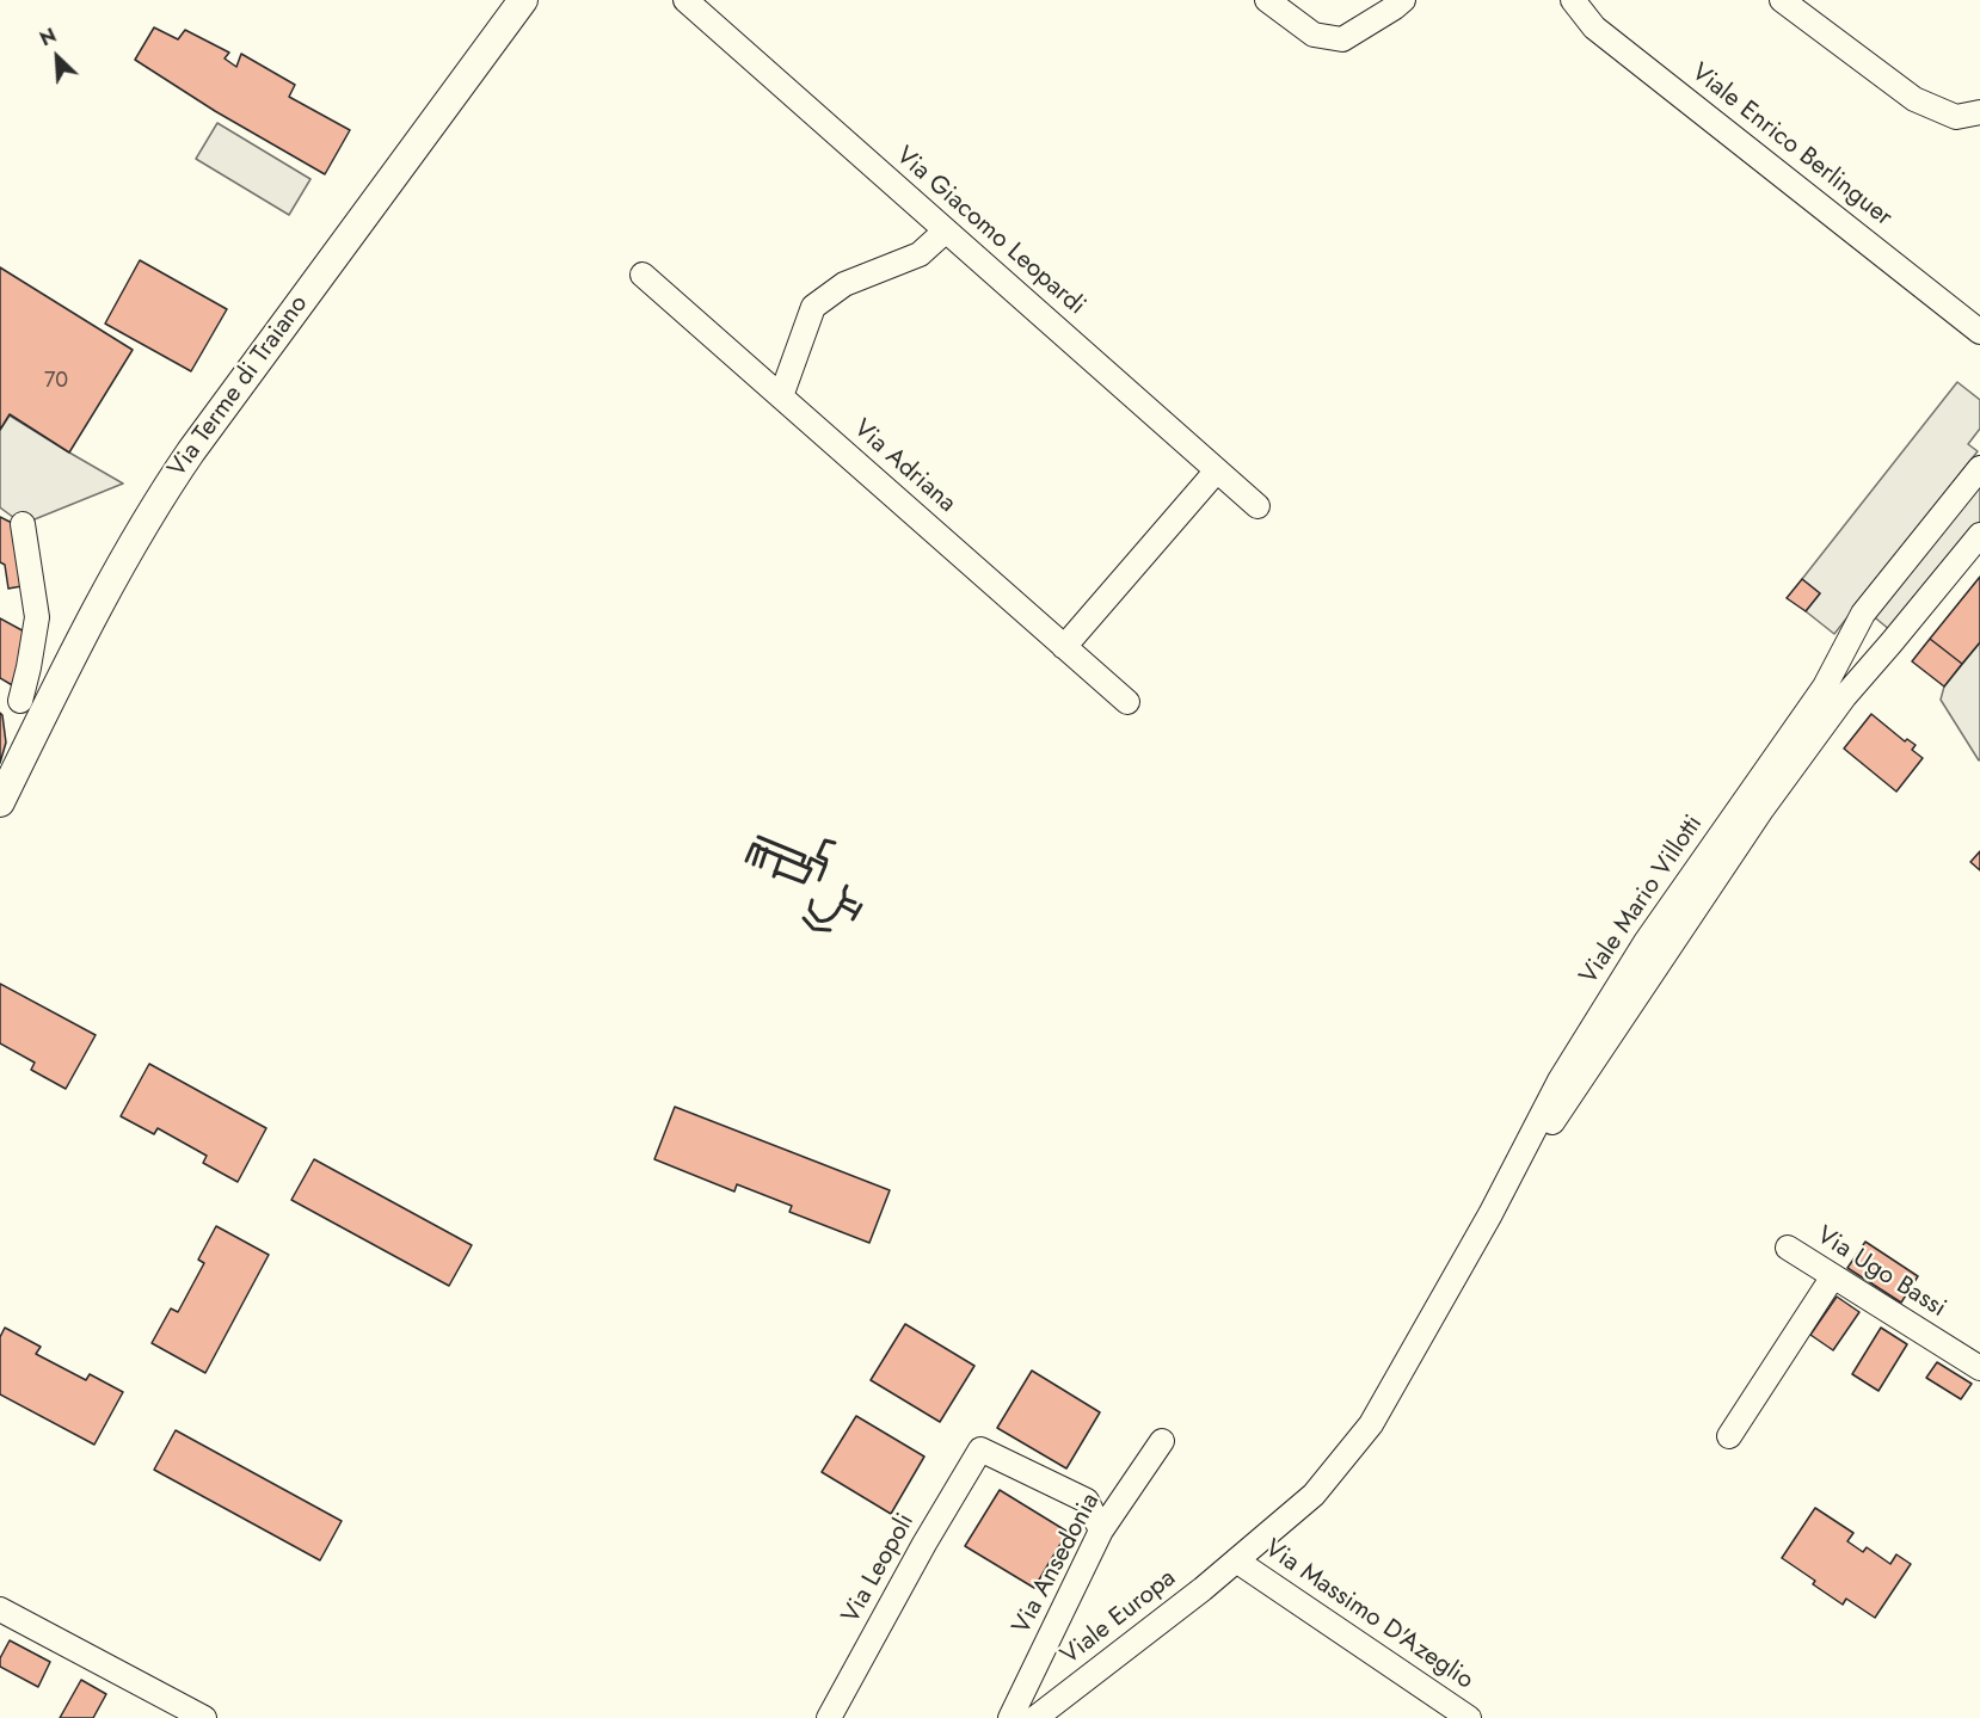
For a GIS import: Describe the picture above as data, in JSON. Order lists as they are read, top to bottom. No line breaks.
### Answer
{"streets":{"main road":["Via Terme di Traiano"],"street":["Viale Enrico Berlinguer","Via Giacomo Leopardi","Via Adriana","Viale Mario Villotti","Via Ugo Bassi","Via Ansedonia","Via Leopoli","Via Massimo D'Azeglio","Viale Europa"]},"crossings":[["Viale Mario Villotti","Via Massimo D'Azeglio"],["Viale Mario Villotti","Viale Europa"],["Via Ansedonia","Via Leopoli"],["Via Massimo D'Azeglio","Viale Europa"]],"house_numbers":["70"],"north":"top left"}
